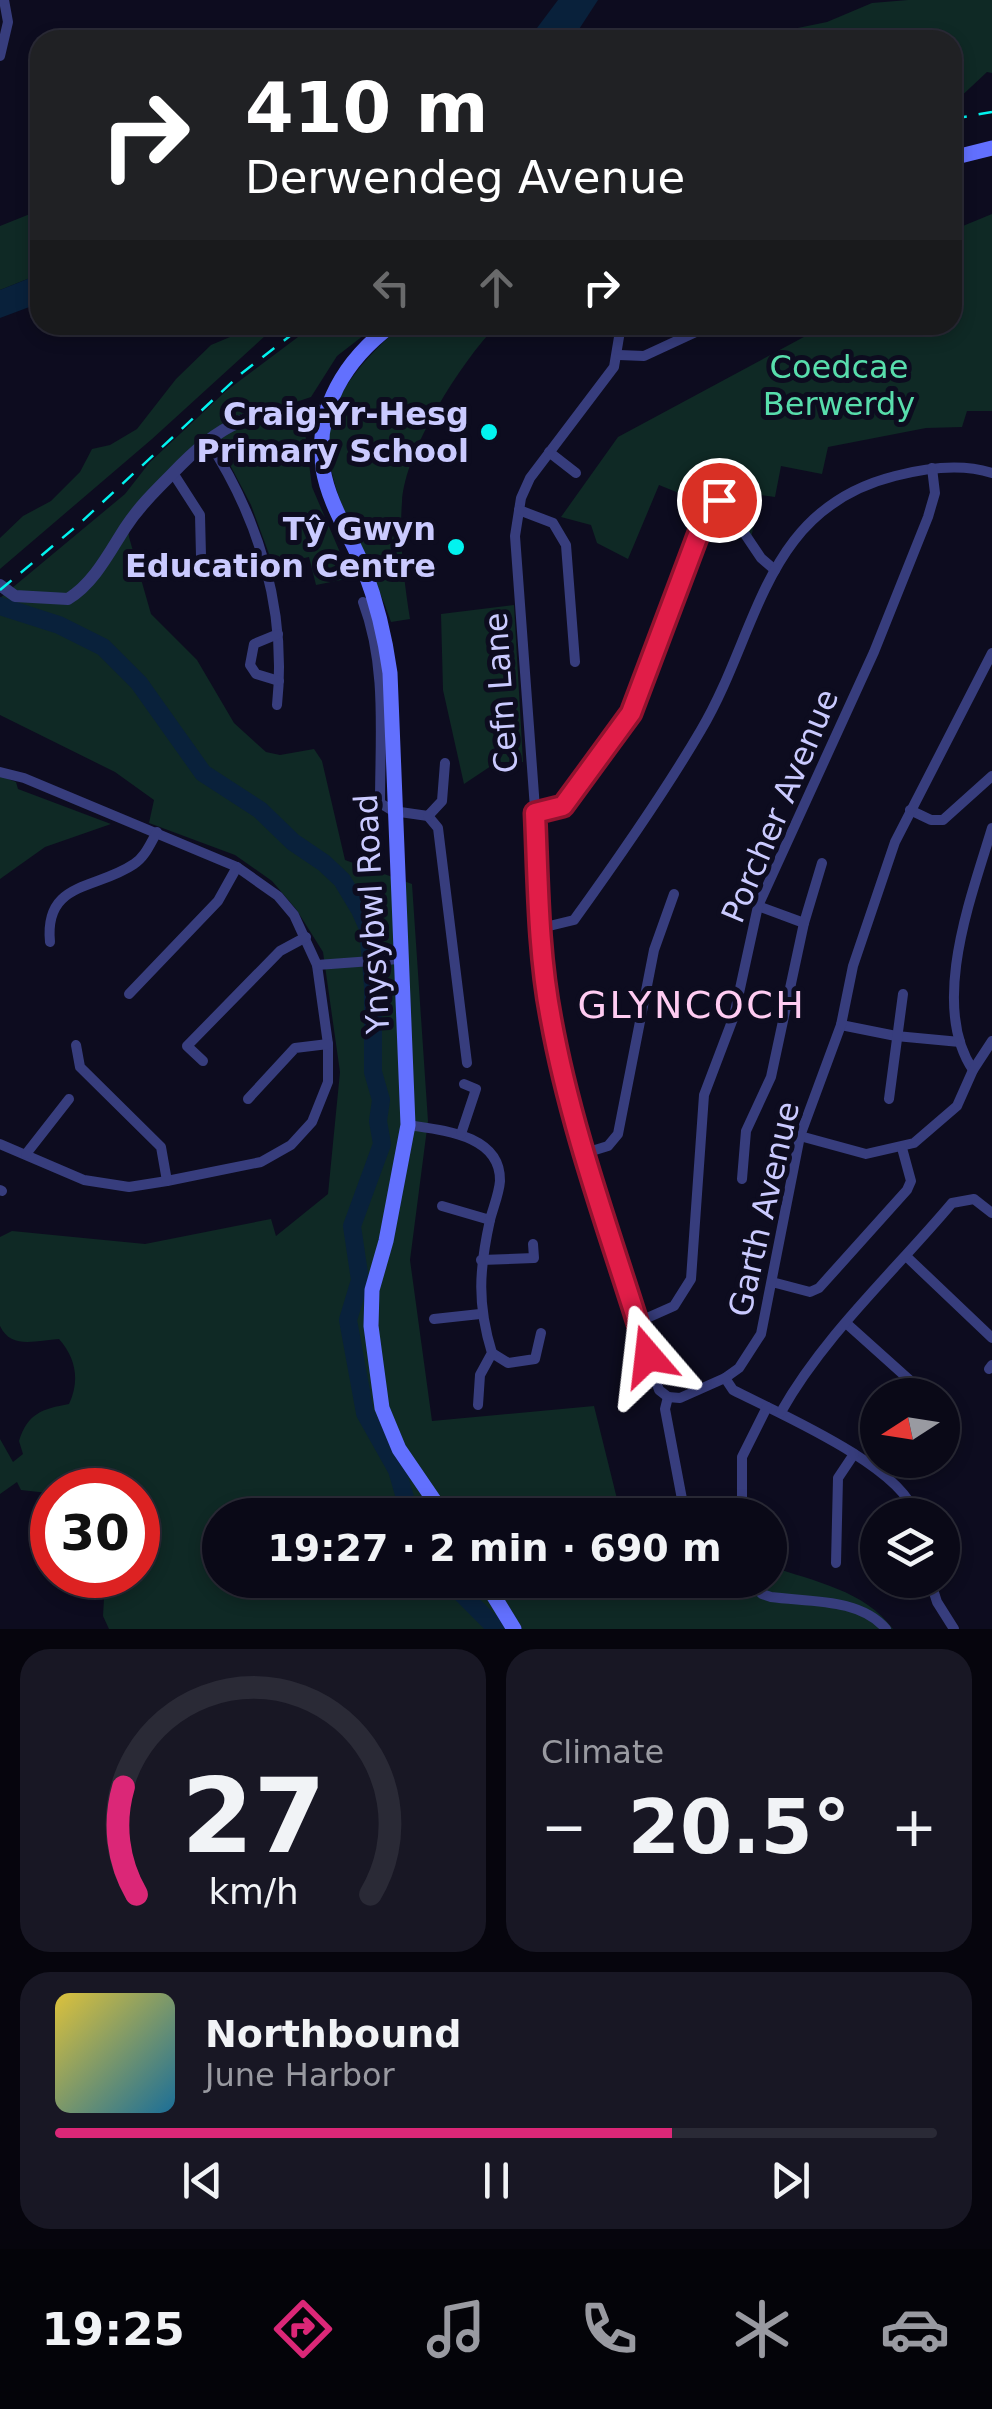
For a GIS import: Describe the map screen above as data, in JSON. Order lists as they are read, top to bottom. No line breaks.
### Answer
{"streets":{"main road":["Ynysybwl Road"],"street":["Cefn Lane","Porcher Avenue","Garth Avenue"]},"crossings":[["Cefn Lane","Porcher Avenue"]],"districts":["GLYNCOCH"],"parks":["Coedcae Berwerdy"],"places":["Craig-Yr-Hesg Primary School","Tŷ Gwyn Education Centre"],"north":"left","page":{"turn":["410 m","Derwendeg Avenue"],"limit":"30","trip":"19:27 · 2 min · 690 m","tile":"Climate","heat":["−","20.5°","+"],"song":["Northbound","June Harbor"],"tabs":"19:25","gauge":["27","km/h"]}}
